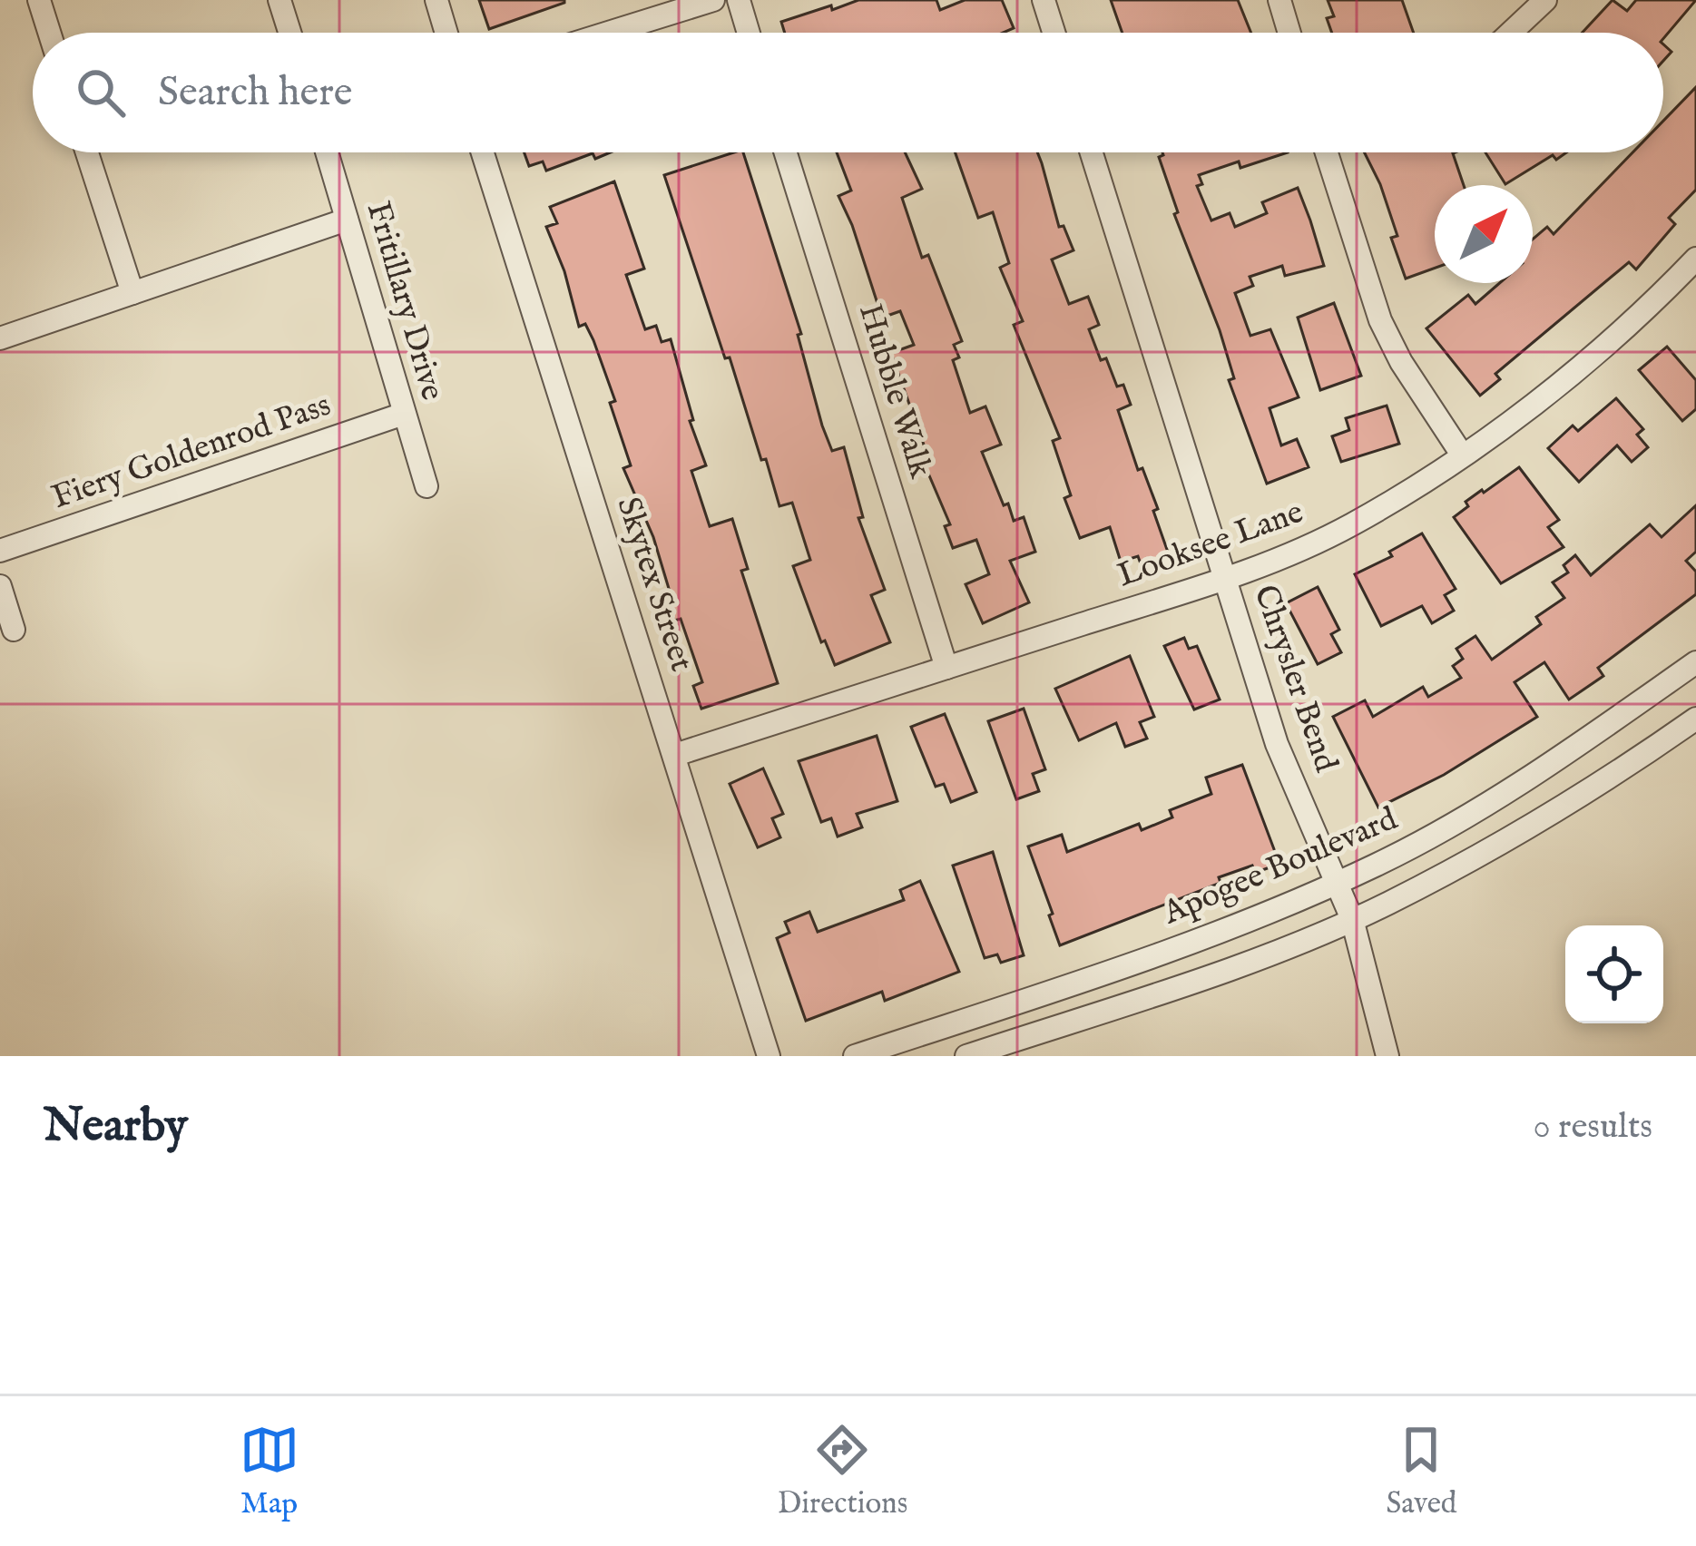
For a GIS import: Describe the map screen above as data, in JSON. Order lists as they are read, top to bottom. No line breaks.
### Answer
{"streets":{"street":["Fritillary Drive","Hubble Walk","Fiery Goldenrod Pass","Looksee Lane","Skytex Street","Chrysler Bend","Apogee Boulevard"]},"crossings":[["Fritillary Drive","Fiery Goldenrod Pass"],["Hubble Walk","Looksee Lane"],["Looksee Lane","Skytex Street"],["Looksee Lane","Chrysler Bend"],["Chrysler Bend","Apogee Boulevard"]],"north":"top right","page":{"search":"Search here","heading":["Nearby","0 results"],"nav":["Map","Directions","Saved"]}}
